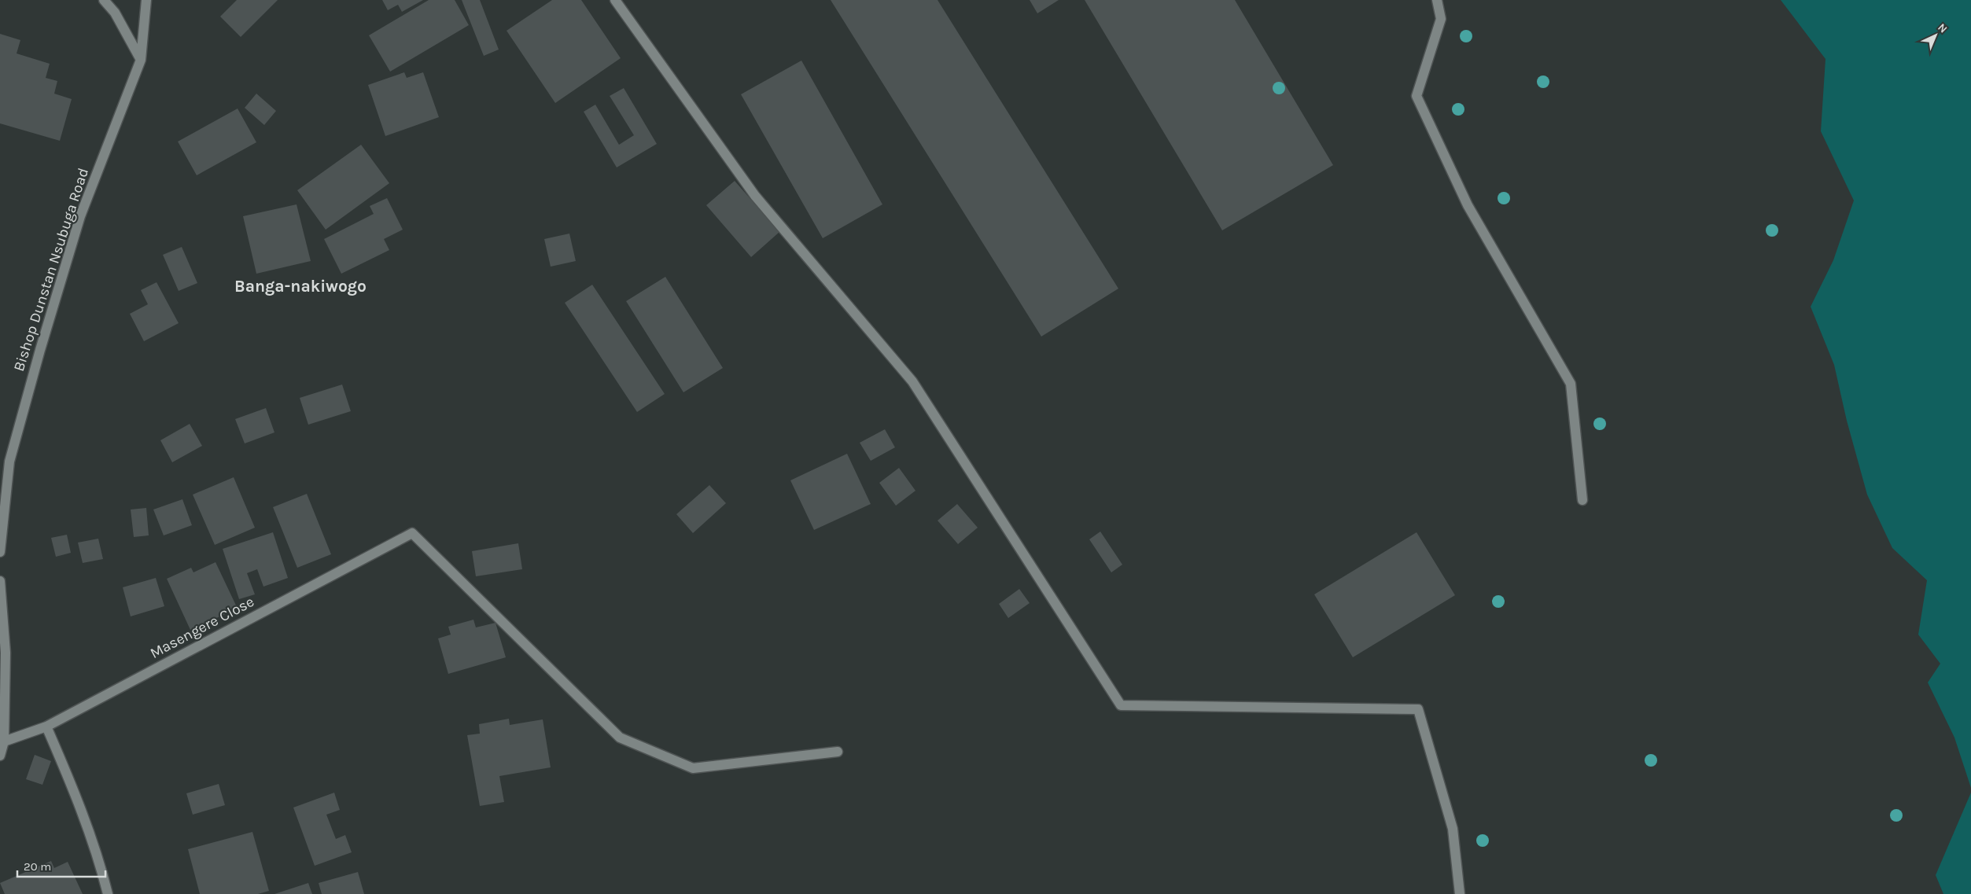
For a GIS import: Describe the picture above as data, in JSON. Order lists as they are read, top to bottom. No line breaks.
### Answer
{"streets":{"street":["Bishop Dunstan Nsubuga Road","Masengere Close"]},"districts":["Banga-nakiwogo"],"scale_bar":"20 m","north":"top right"}
